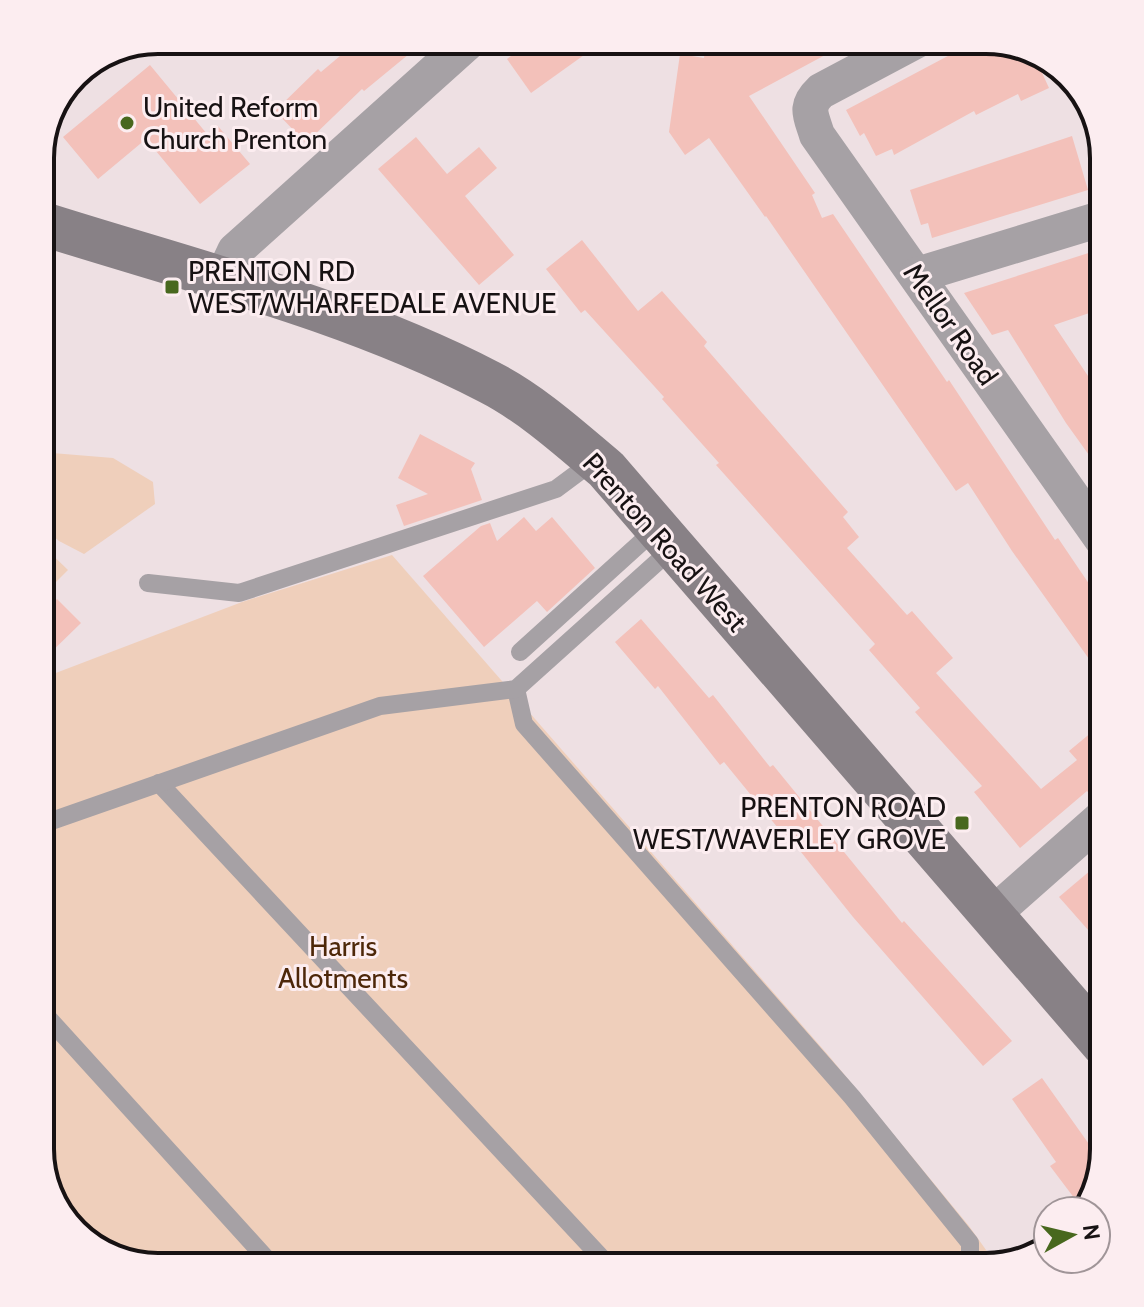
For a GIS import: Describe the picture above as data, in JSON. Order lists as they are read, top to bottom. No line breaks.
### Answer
{"streets":{"street":["Mellor Road","Prenton Road West"]},"parks":["Harris Allotments"],"places":{"other":["United Reform Church Prenton"],"transit":["PRENTON RD WEST/WHARFEDALE AVENUE","PRENTON ROAD WEST/WAVERLEY GROVE"]},"north":"right"}
